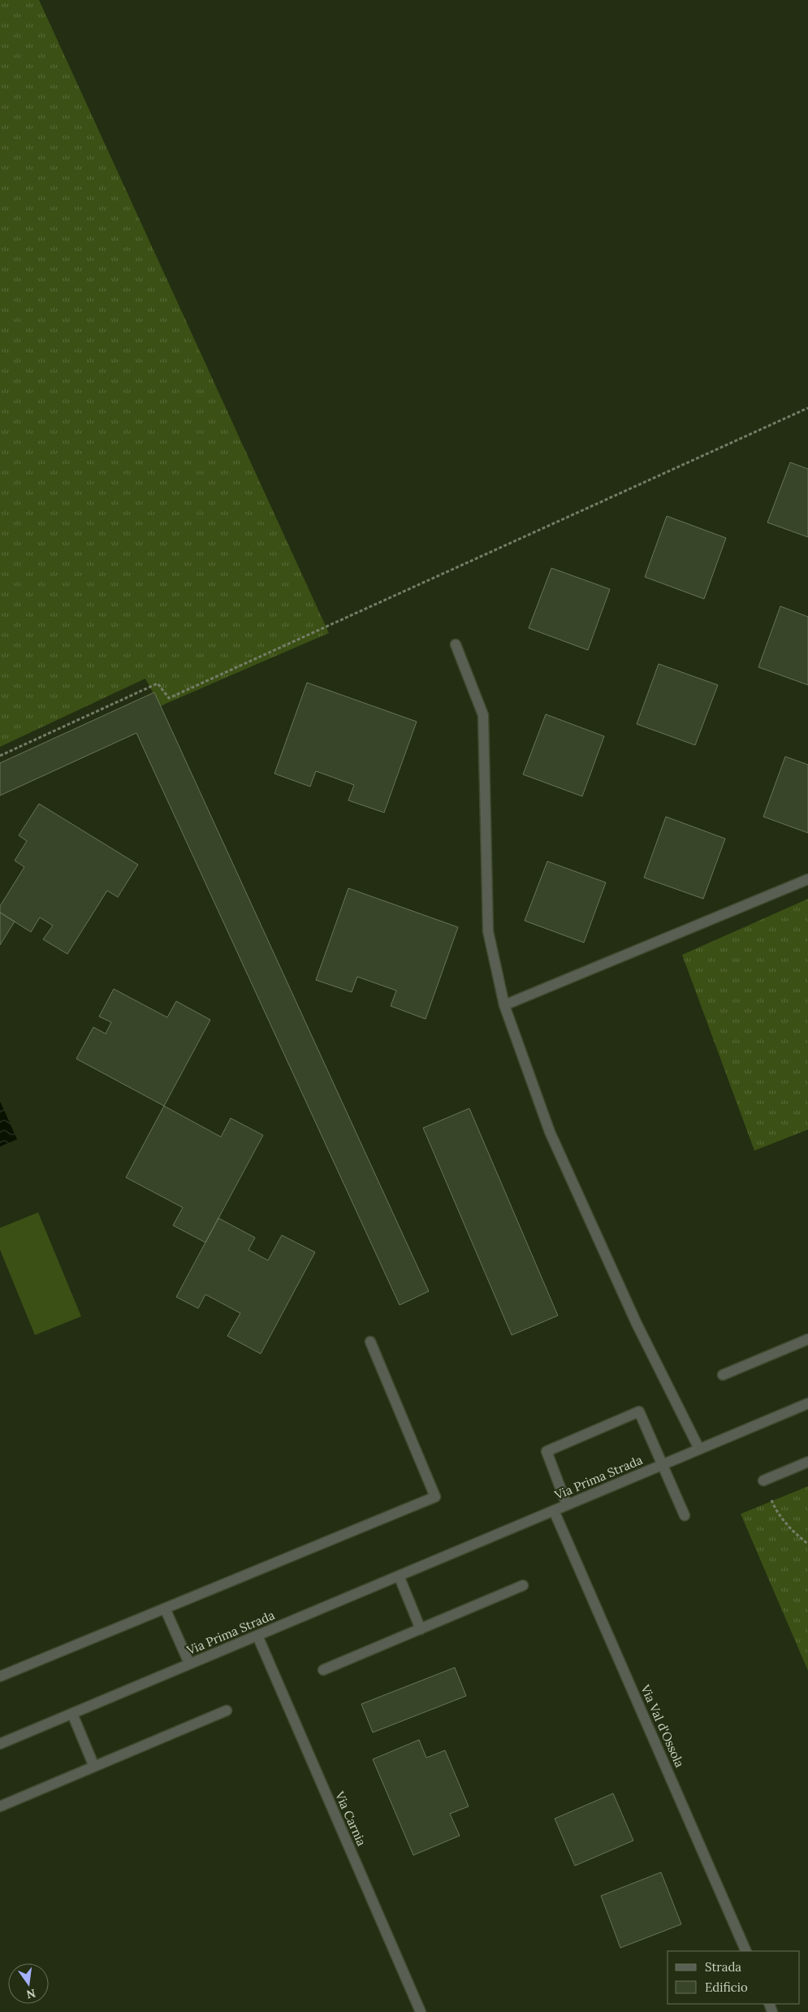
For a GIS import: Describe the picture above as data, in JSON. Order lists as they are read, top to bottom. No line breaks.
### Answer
{"streets":{"street":["Via Prima Strada","Via Val d'Ossola","Via Carnia"]},"crossings":[["Via Prima Strada","Via Val d'Ossola"],["Via Prima Strada","Via Carnia"]],"legend":["Strada","Edificio"],"north":"bottom"}
